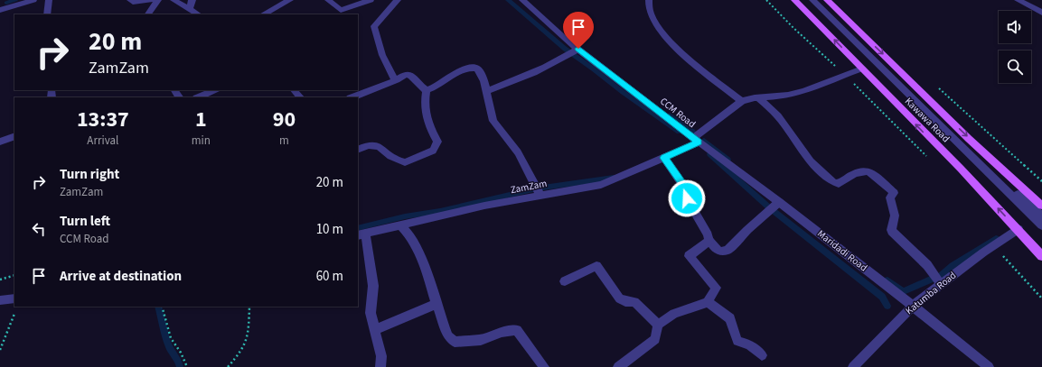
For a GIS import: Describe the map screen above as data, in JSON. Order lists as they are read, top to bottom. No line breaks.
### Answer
{"streets":{"main road":["Kawawa Road"],"street":["CCM Road","ZamZam","Maridadi Road","Katumba Road"]},"crossings":[["CCM Road","Kawawa Road"],["CCM Road","ZamZam"],["CCM Road","Maridadi Road"],["Kawawa Road","Katumba Road"],["ZamZam","Maridadi Road"],["Maridadi Road","Katumba Road"]],"page":{"turn":["20 m","ZamZam"],"eta":["13:37","Arrival","1","min","90","m"],"list":[{"name":"Turn right","note":"ZamZam","value":"20 m"},{"name":"Turn left","note":"CCM Road","value":"10 m"},{"name":"Arrive at destination","value":"60 m"}]}}
